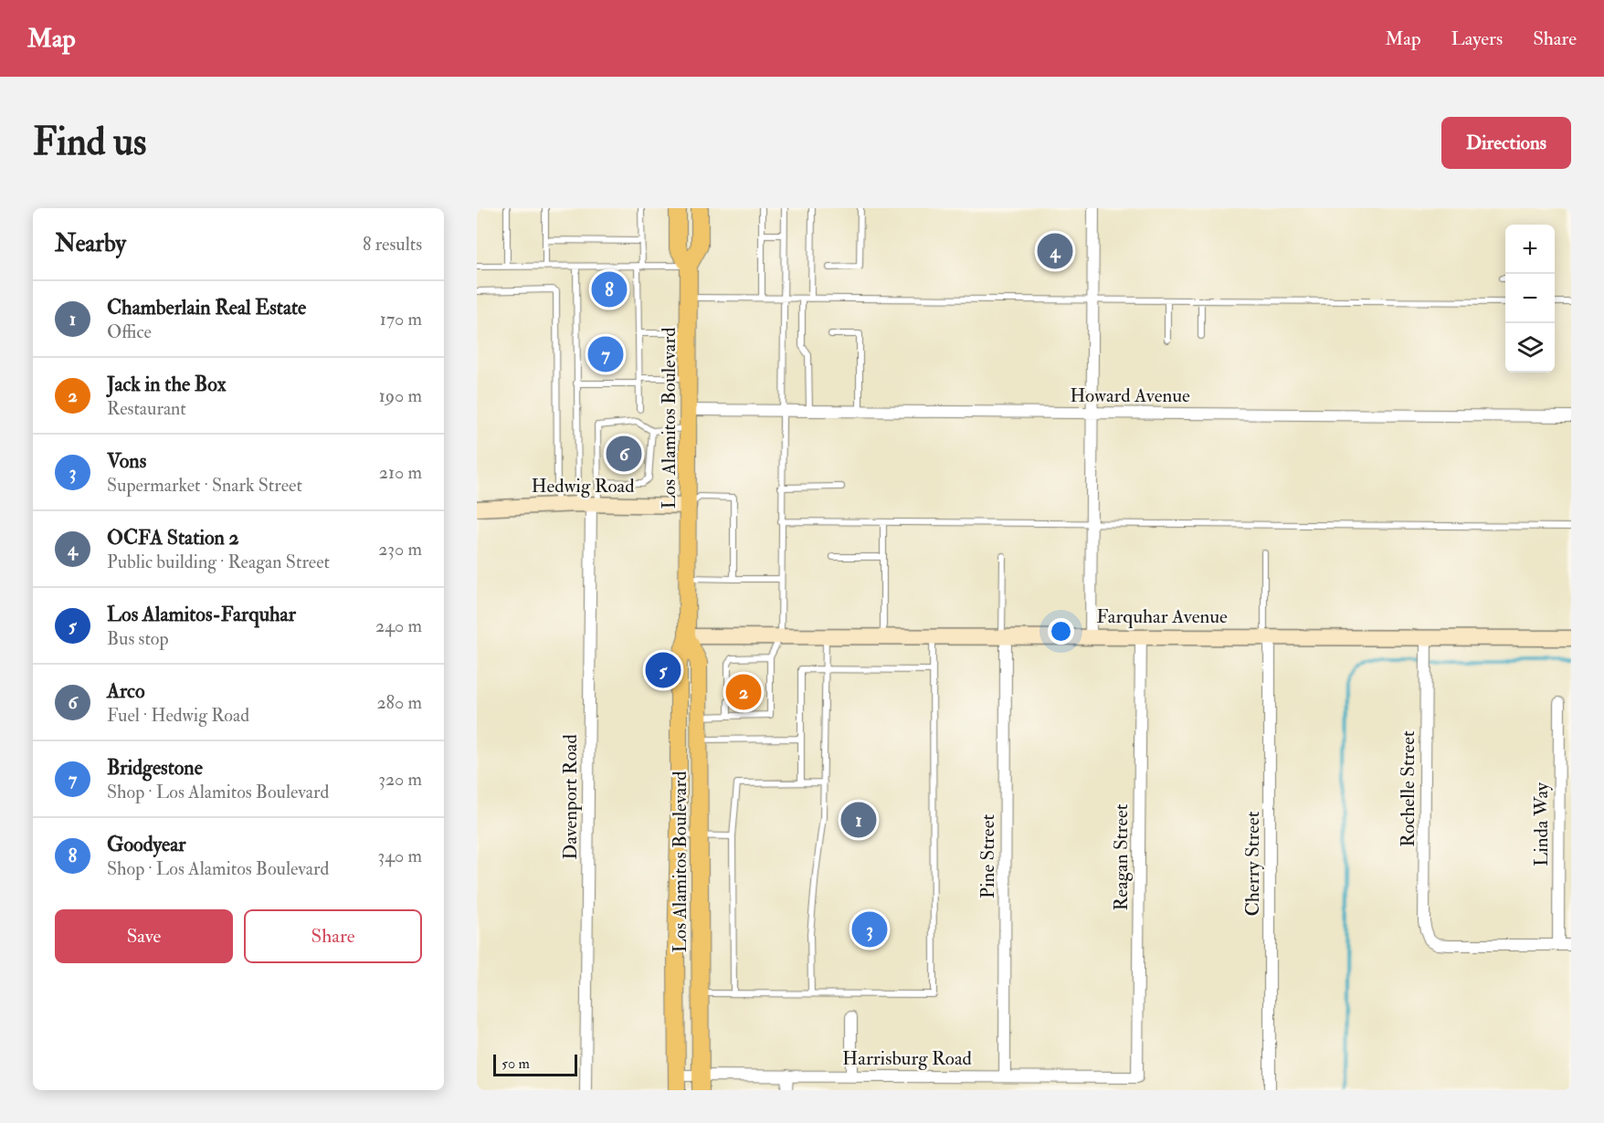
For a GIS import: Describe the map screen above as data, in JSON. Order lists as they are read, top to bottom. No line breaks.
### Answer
{"streets":{"main road":["Los Alamitos Boulevard"],"street":["Howard Avenue","Hedwig Road","Farquhar Avenue","Rochelle Street","Davenport Road","Linda Way","Pine Street","Reagan Street","Cherry Street","Harrisburg Road"]},"crossings":[["Howard Avenue","Los Alamitos Boulevard"],["Los Alamitos Boulevard","Hedwig Road"],["Los Alamitos Boulevard","Farquhar Avenue"],["Los Alamitos Boulevard","Harrisburg Road"],["Hedwig Road","Davenport Road"],["Farquhar Avenue","Rochelle Street"],["Farquhar Avenue","Pine Street"],["Farquhar Avenue","Reagan Street"],["Farquhar Avenue","Cherry Street"],["Rochelle Street","Linda Way"],["Pine Street","Harrisburg Road"],["Reagan Street","Harrisburg Road"]],"scale_bar":"50 m","page":{"header":"Map","nav":["Map","Layers","Share"],"buttons":["Directions",["Save","Share"]],"title":"Find us","heading":["Nearby","8 results"],"map_buttons":["+","−"],"pins":["4","8","7","6","5","2","1","3"],"list":[{"mark":"1","name":"Chamberlain Real Estate","note":"Office","value":"170 m"},{"mark":"2","name":"Jack in the Box","note":"Restaurant","value":"190 m"},{"mark":"3","name":"Vons","note":"Supermarket · Snark Street","value":"210 m"},{"mark":"4","name":"OCFA Station 2","note":"Public building · Reagan Street","value":"230 m"},{"mark":"5","name":"Los Alamitos-Farquhar","note":"Bus stop","value":"240 m"},{"mark":"6","name":"Arco","note":"Fuel · Hedwig Road","value":"280 m"},{"mark":"7","name":"Bridgestone","note":"Shop · Los Alamitos Boulevard","value":"320 m"},{"mark":"8","name":"Goodyear","note":"Shop · Los Alamitos Boulevard","value":"340 m"}],"scale":"50 m"}}
